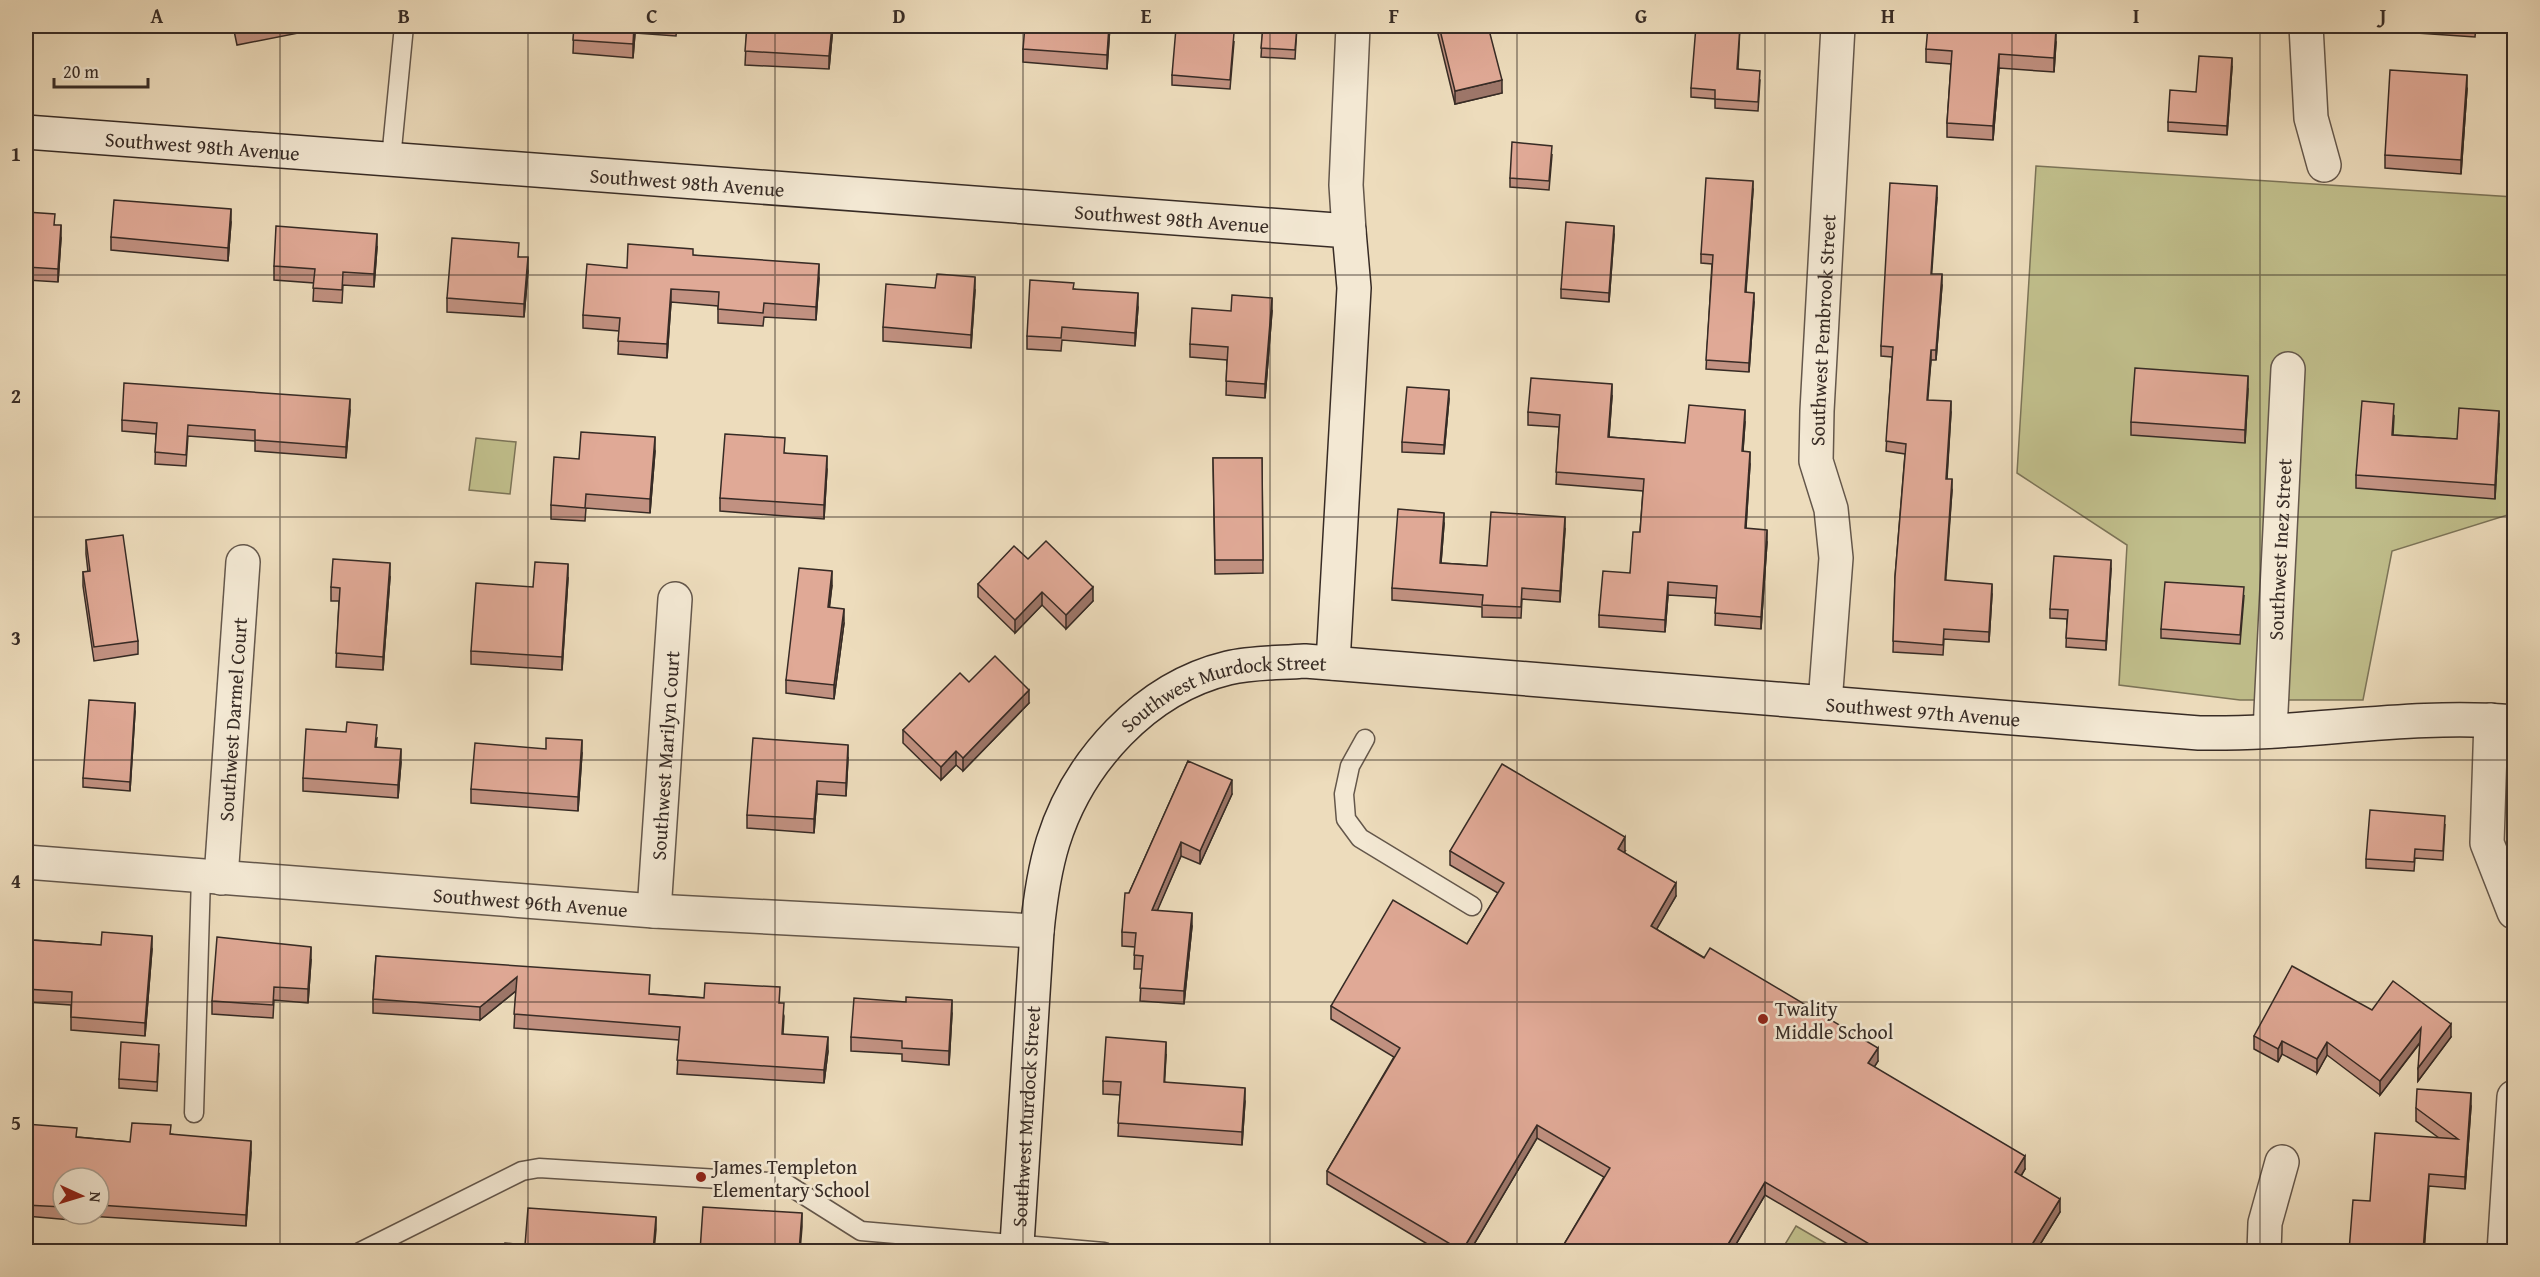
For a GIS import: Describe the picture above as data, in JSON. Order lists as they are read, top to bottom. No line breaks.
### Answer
{"streets":{"street":["Southwest 98th Avenue","Southwest Pembrook Street","Southwest Inez Street","Southwest Murdock Street","Southwest 97th Avenue","Southwest Darmel Court","Southwest Marilyn Court","Southwest 96th Avenue"]},"crossings":[["Southwest 98th Avenue","Southwest Murdock Street"],["Southwest Pembrook Street","Southwest 97th Avenue"],["Southwest Inez Street","Southwest 97th Avenue"],["Southwest Murdock Street","Southwest 97th Avenue"],["Southwest Murdock Street","Southwest 96th Avenue"],["Southwest Darmel Court","Southwest 96th Avenue"],["Southwest Marilyn Court","Southwest 96th Avenue"]],"places":["Twality Middle School","James Templeton Elementary School"],"scale_bar":"20 m","north":"right","grid":{"columns":["A","B","C","D","E","F","G","H","I","J"],"rows":["1","2","3","4","5"]}}
